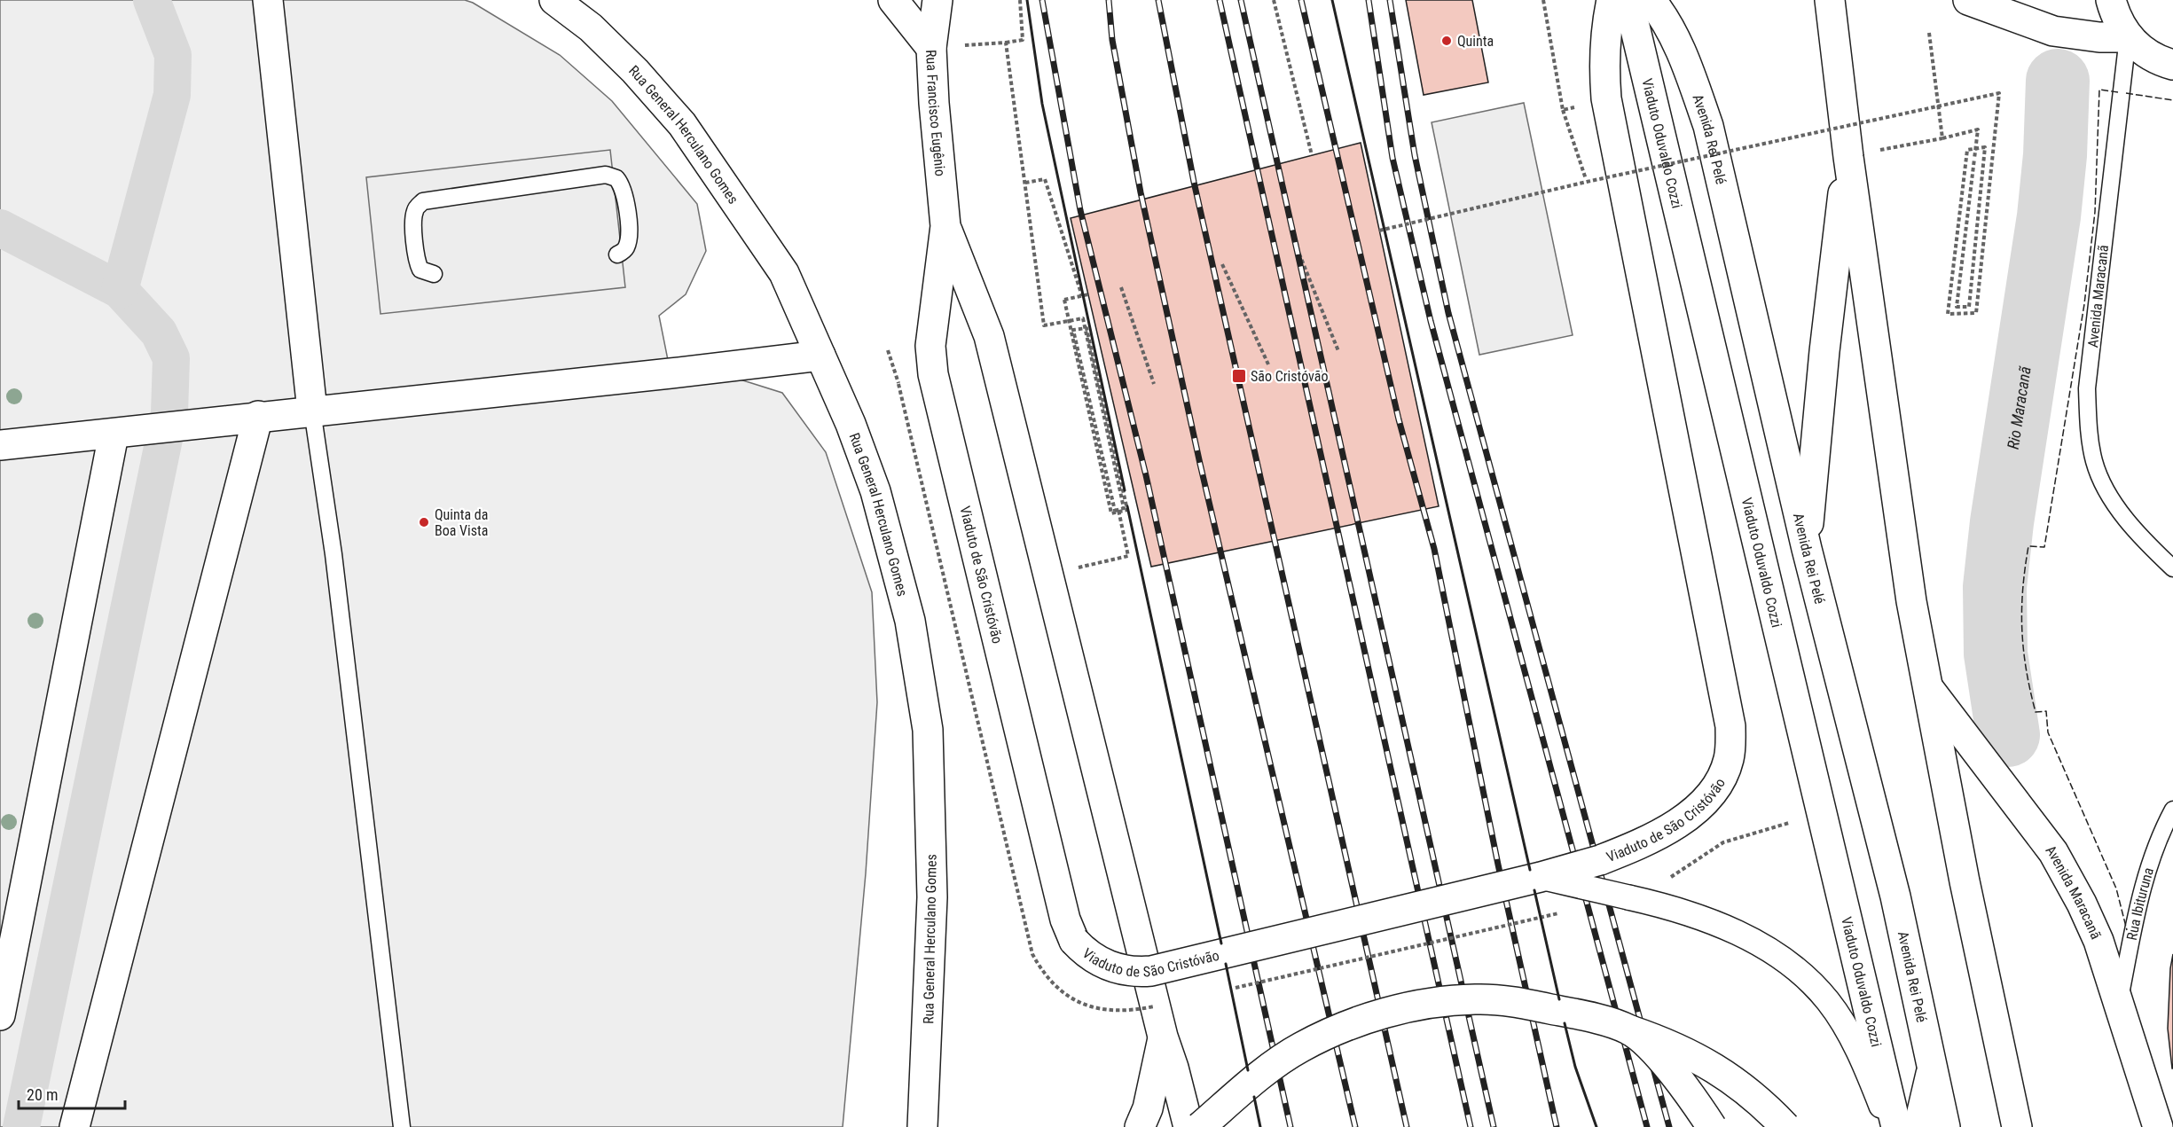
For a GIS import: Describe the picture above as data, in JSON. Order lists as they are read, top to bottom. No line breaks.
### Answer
{"streets":{"main road":["Rua Francisco Eugênio","Rua General Herculano Gomes","Avenida Rei Pelé","Viaduto Oduvaldo Cozzi","Avenida Maracanã","Viaduto de São Cristóvão"],"lane":["Rua Ibituruna"]},"crossings":[["Rua Francisco Eugênio","Viaduto de São Cristóvão"],["Avenida Maracanã","Rua Ibituruna"]],"water":["Rio Maracanã"],"places":{"other":["Quinta","Quinta da Boa Vista"],"transit":["São Cristóvão"]},"scale_bar":"20 m"}
